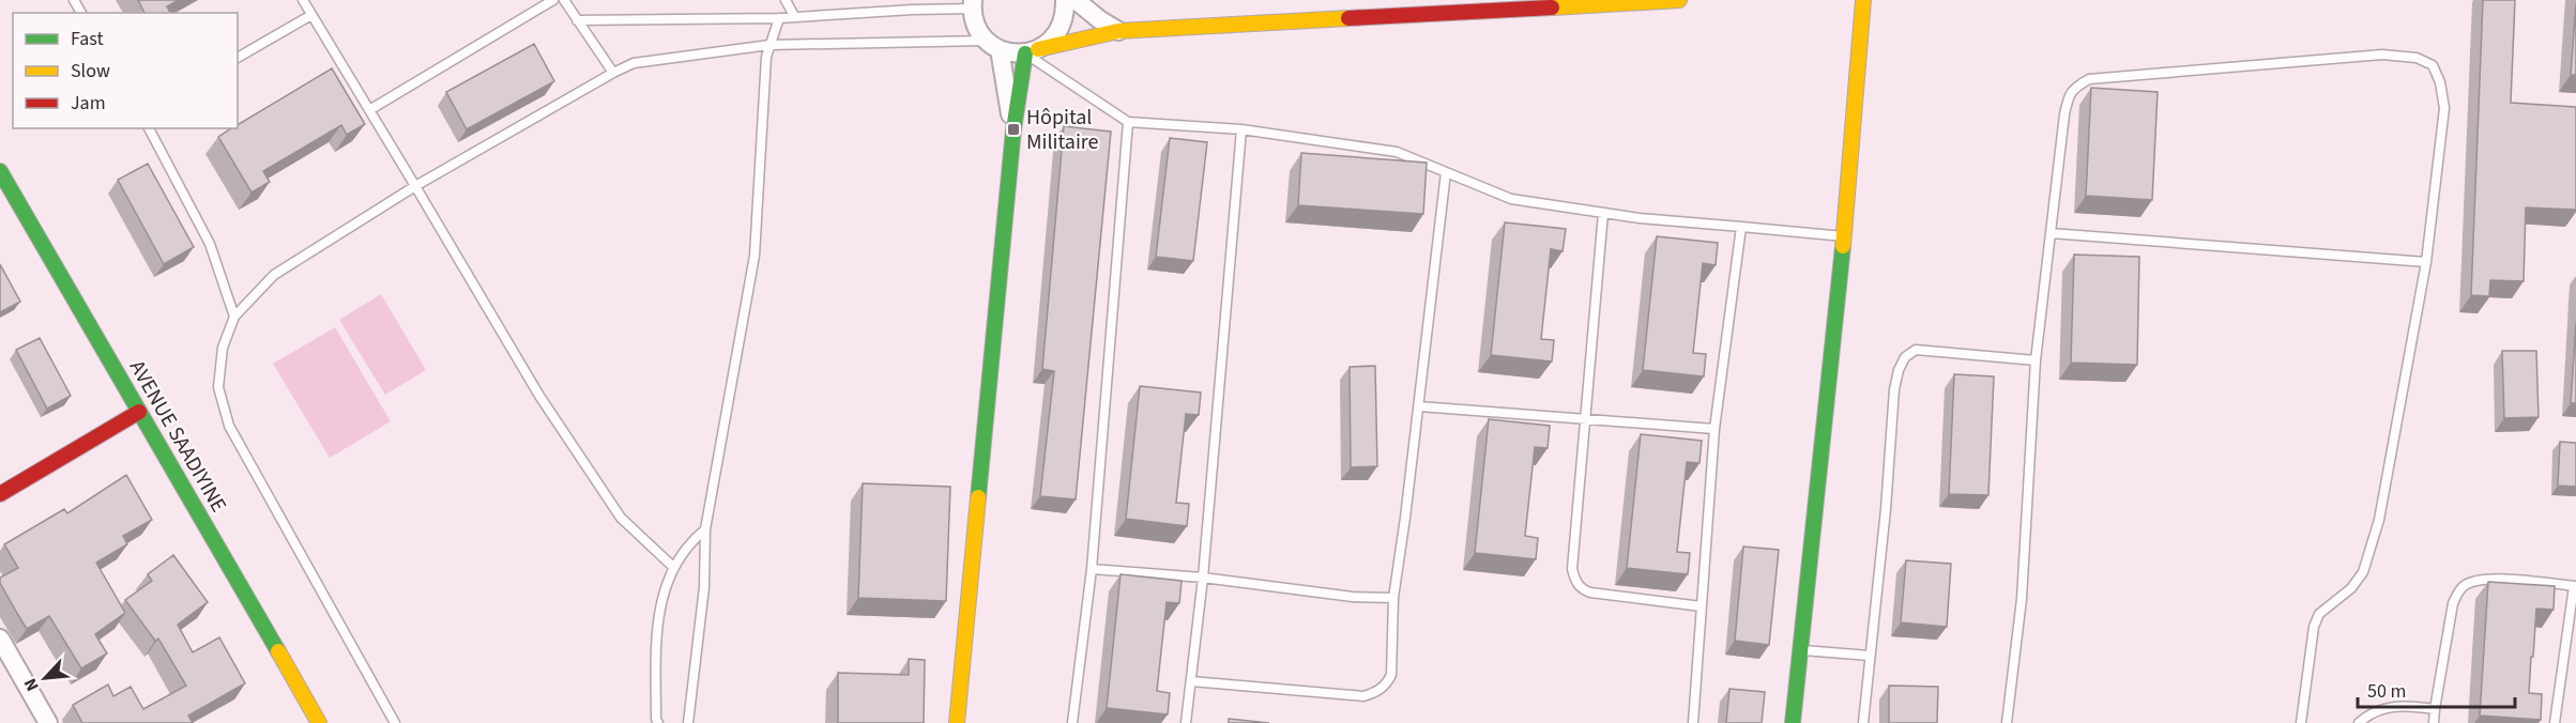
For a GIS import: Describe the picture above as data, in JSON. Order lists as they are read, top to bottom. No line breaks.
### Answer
{"streets":{"street":["AVENUE SAADIYINE"]},"places":{"transit":["Hôpital Militaire"]},"legend":["Fast","Slow","Jam"],"scale_bar":"50 m","north":"bottom left"}
